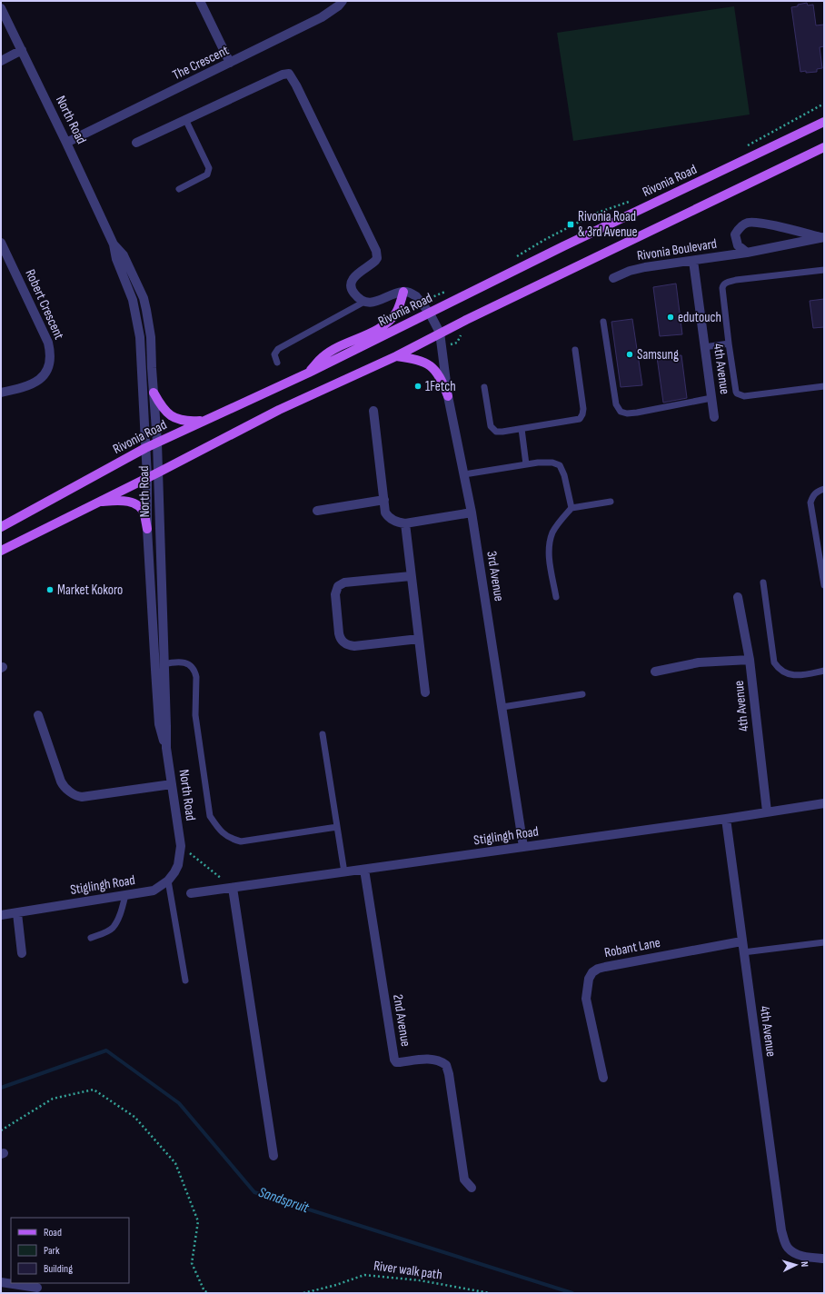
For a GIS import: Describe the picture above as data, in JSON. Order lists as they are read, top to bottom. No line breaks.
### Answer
{"streets":{"main road":["Rivonia Road"],"street":["The Crescent","North Road","Rivonia Boulevard","Robert Crescent","4th Avenue","3rd Avenue","Stiglingh Road","Robant Lane","2nd Avenue"],"path":["River walk path"]},"crossings":[["The Crescent","North Road"],["North Road","Rivonia Road"],["North Road","Stiglingh Road"],["Rivonia Road","3rd Avenue"],["Rivonia Boulevard","4th Avenue"],["4th Avenue","Stiglingh Road"],["4th Avenue","Robant Lane"],["3rd Avenue","Stiglingh Road"],["Stiglingh Road","2nd Avenue"]],"water":["Sandspruit"],"places":{"transit":["Rivonia Road & 3rd Avenue"],"other":["edutouch","Samsung","1Fetch","Market Kokoro"]},"legend":["Road","Park","Building"],"north":"right"}
